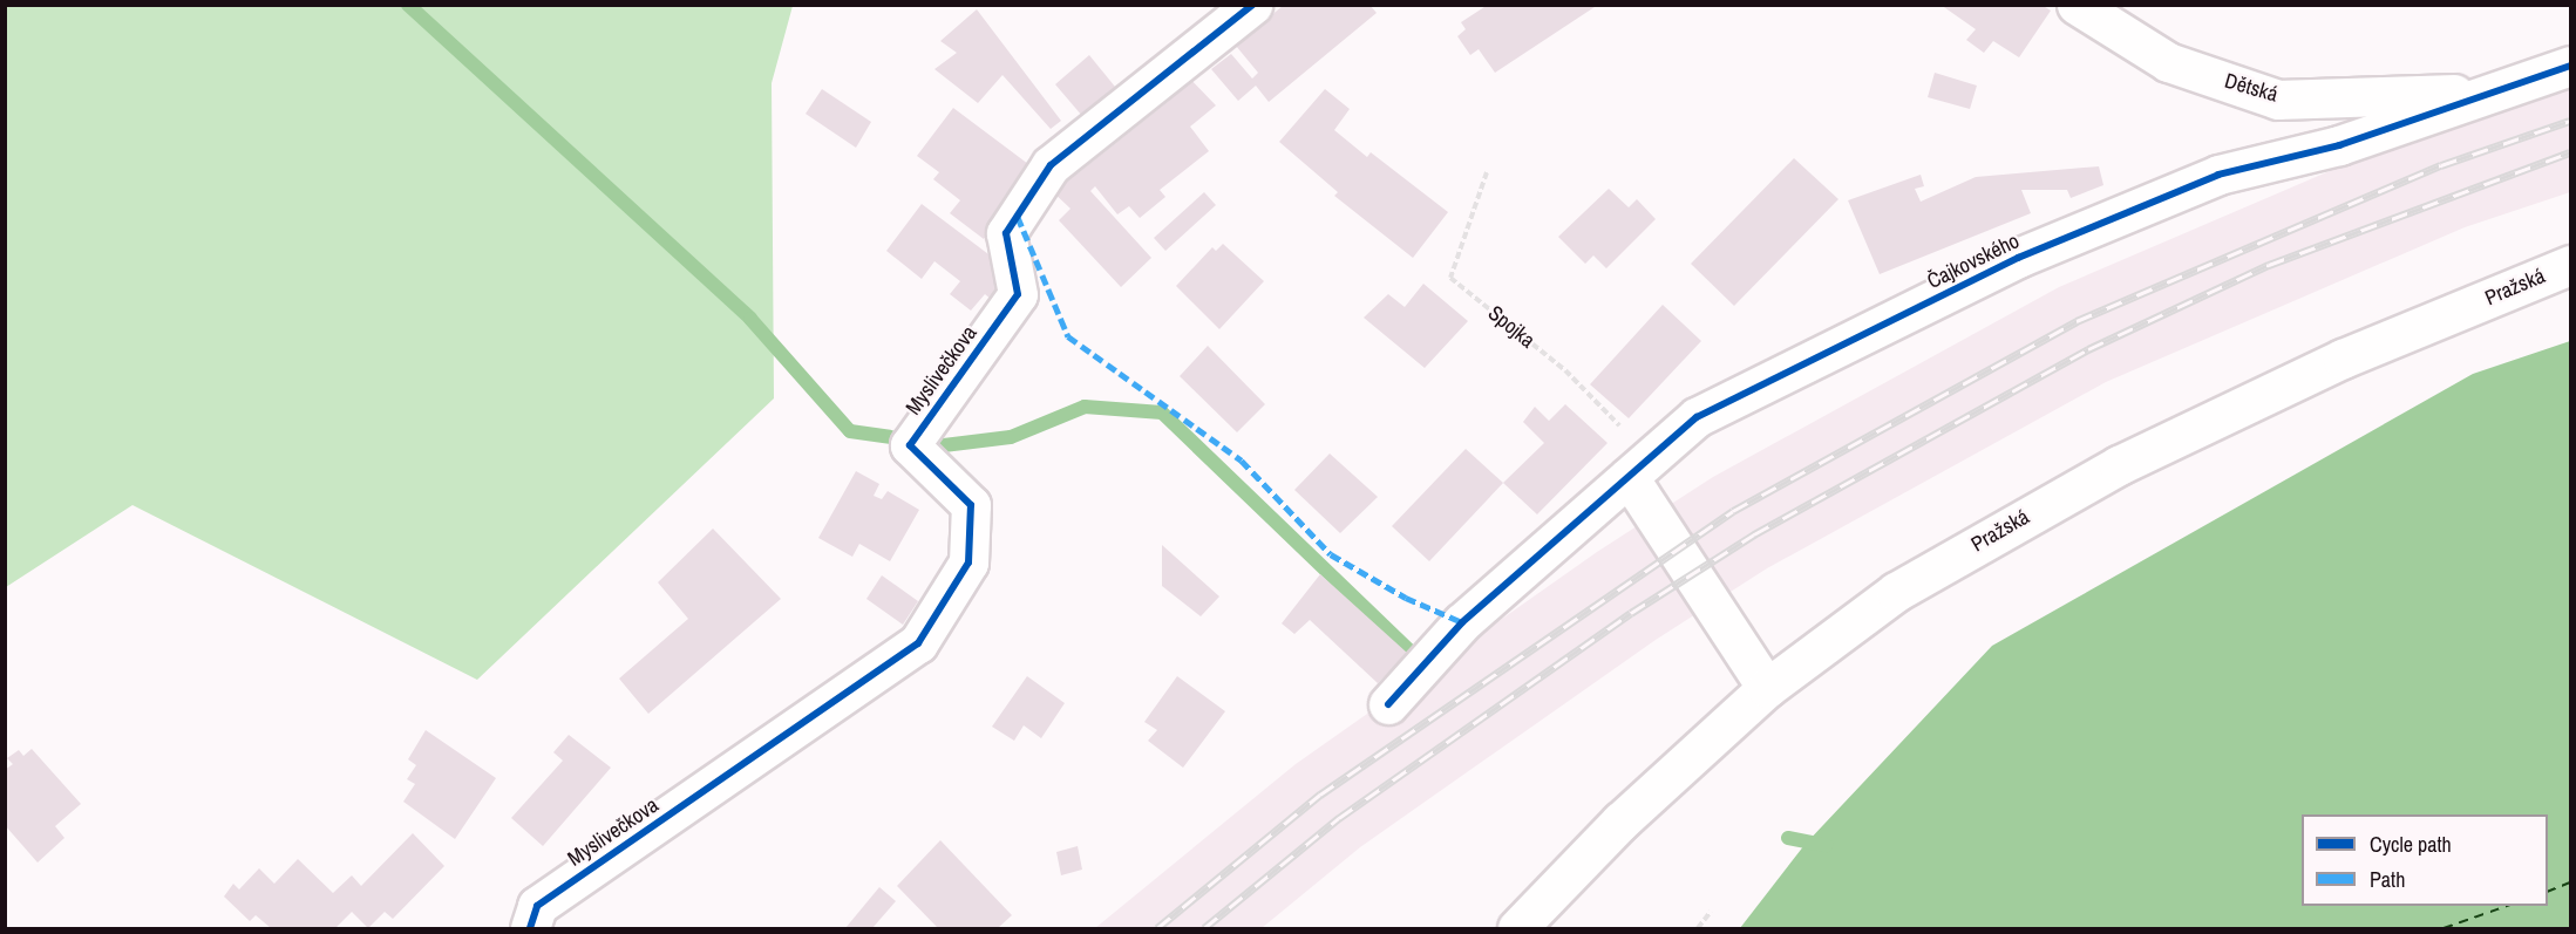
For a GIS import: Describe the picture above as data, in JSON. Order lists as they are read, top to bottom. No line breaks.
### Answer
{"streets":{"street":["Dětská","Čajkovského","Pražská","Myslivečkova"],"path":["Spojka"]},"crossings":[["Dětská","Čajkovského"],["Čajkovského","Spojka"]],"legend":["Cycle path","Path"]}
